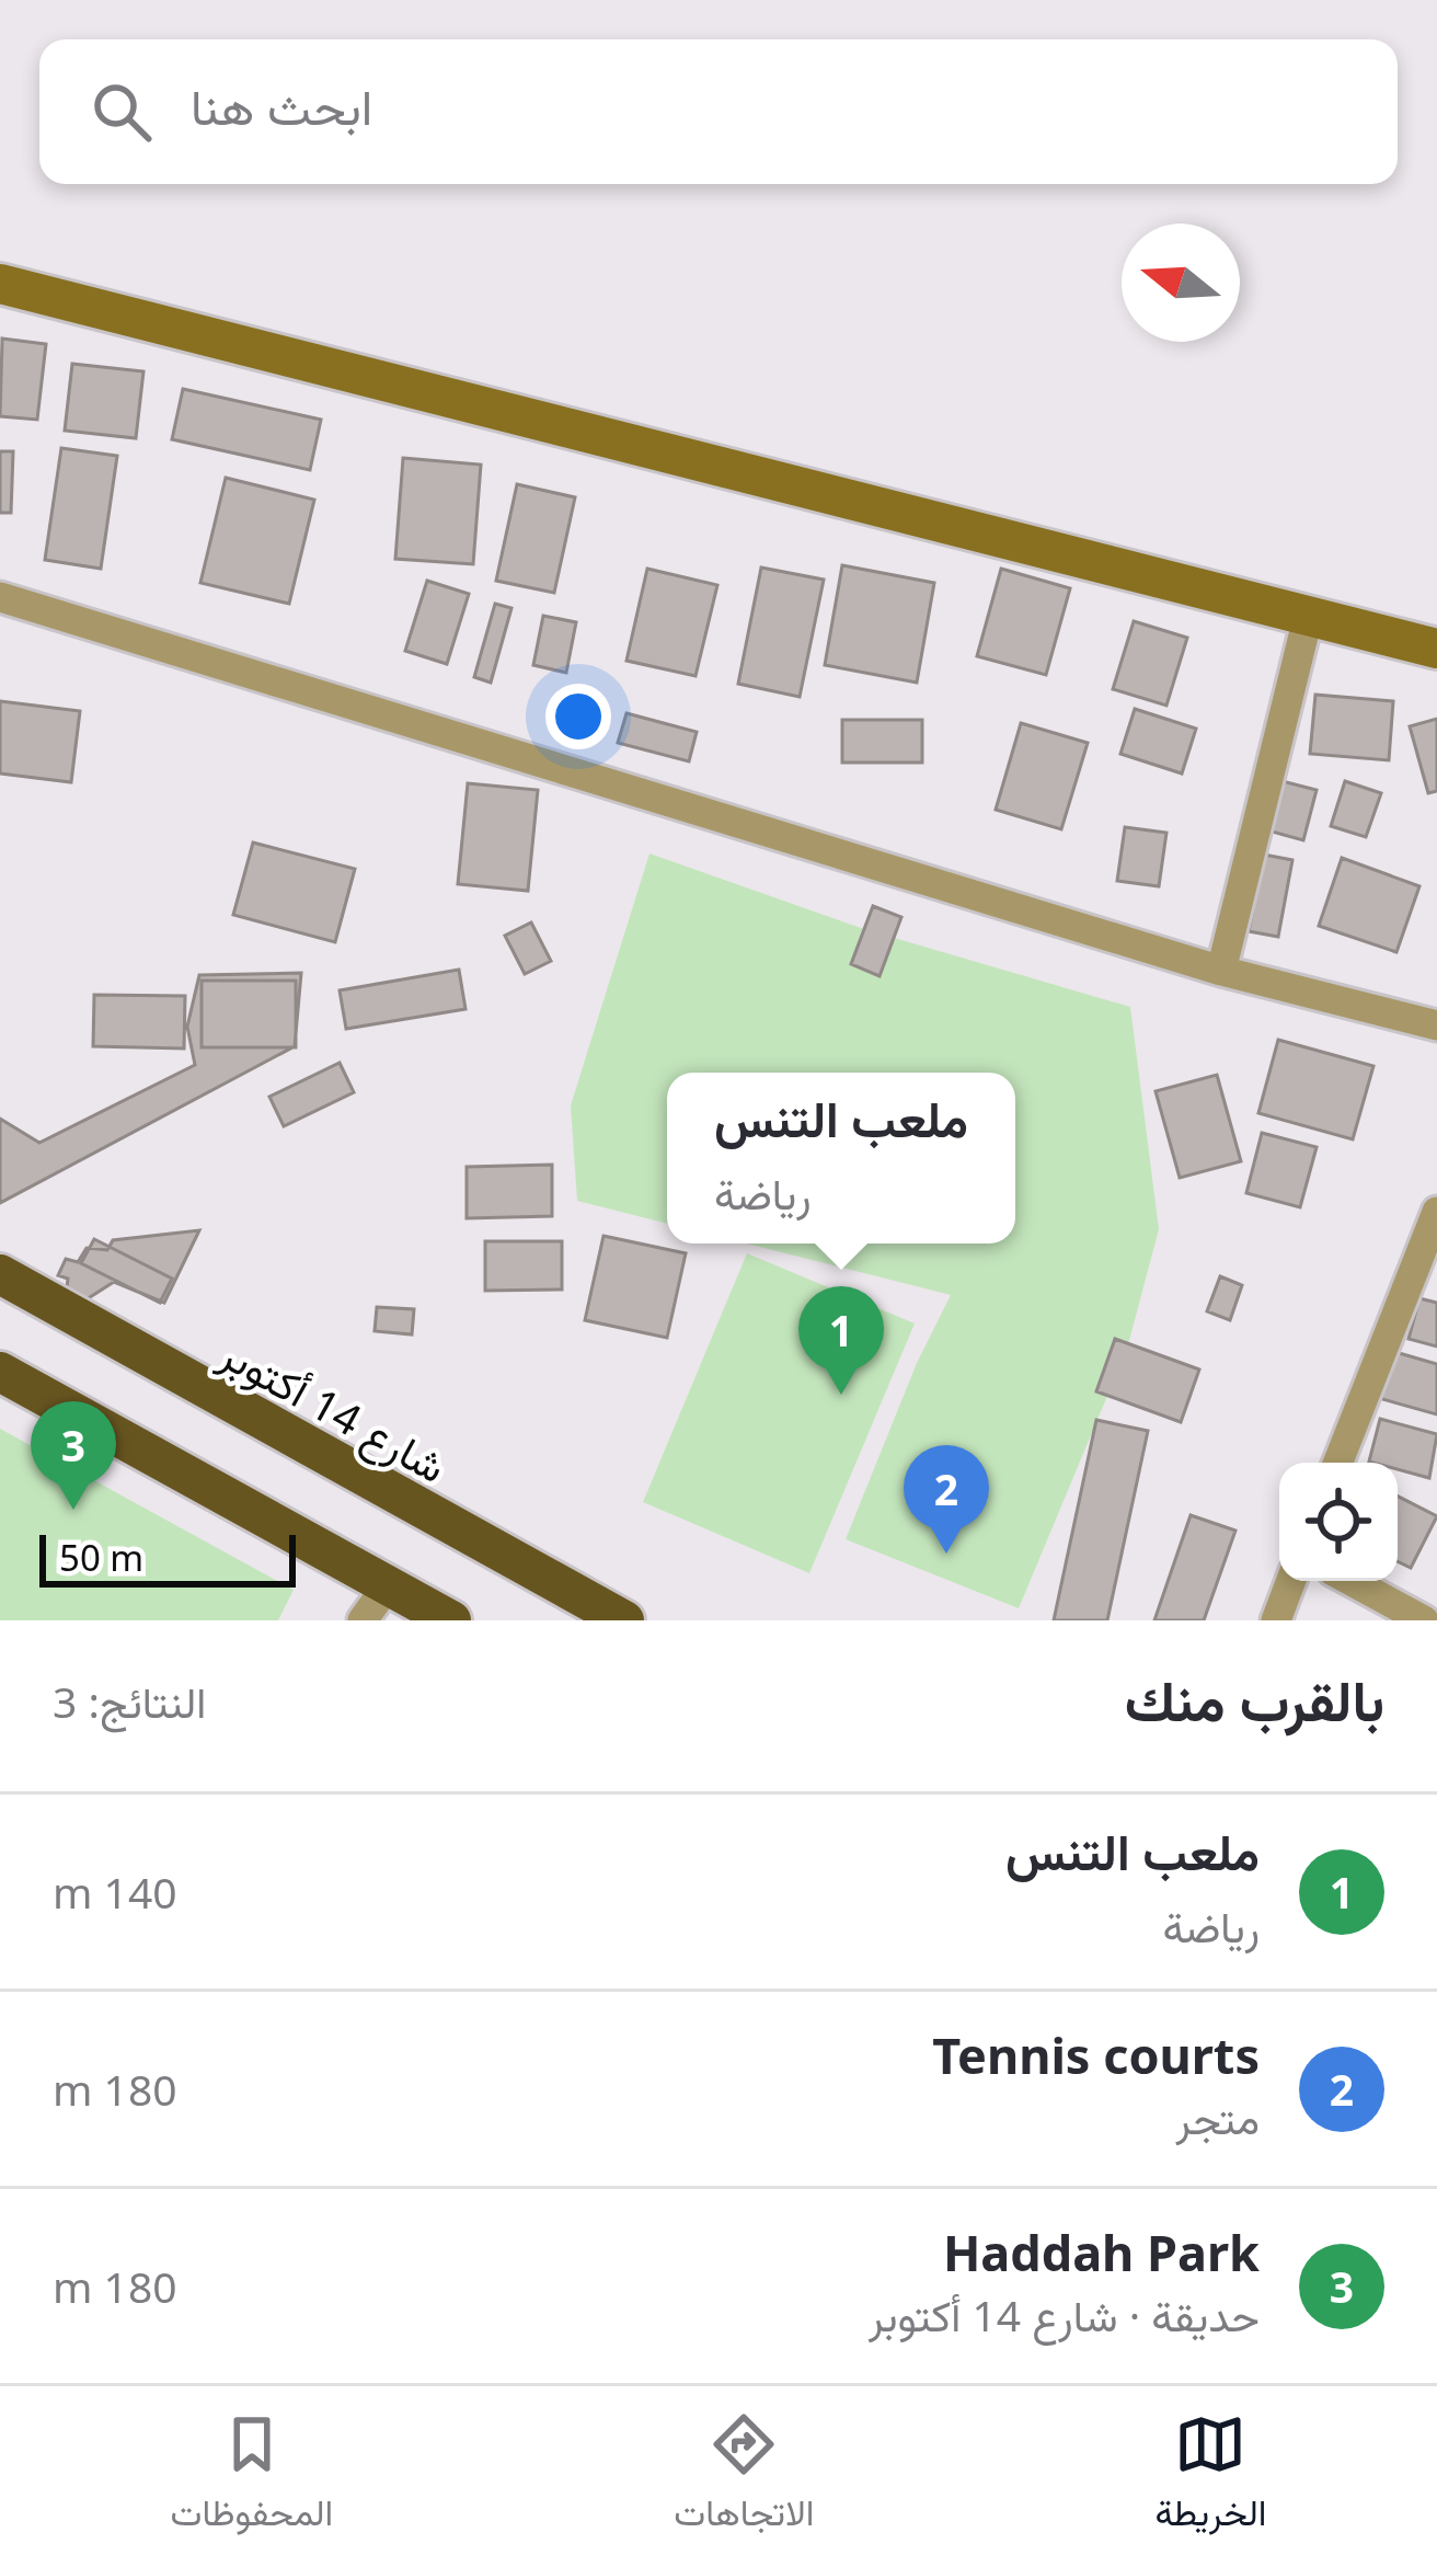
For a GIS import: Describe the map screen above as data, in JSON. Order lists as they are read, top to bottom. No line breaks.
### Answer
{"streets":{"main road":["شارع 14 أكتوبر"]},"scale_bar":"50 m","north":"left","page":{"search":"ابحث هنا","popup":["ملعب التنس","رياضة"],"pins":["1","3","2"],"scale":"50 m","heading":["بالقرب منك","النتائج: 3"],"list":[{"mark":"1","name":"ملعب التنس","note":"رياضة","value":"140 m"},{"mark":"2","name":"Tennis courts","note":"متجر","value":"180 m"},{"mark":"3","name":"Haddah Park","note":"حديقة · شارع 14 أكتوبر","value":"180 m"}],"nav":["الخريطة","الاتجاهات","المحفوظات"]}}
